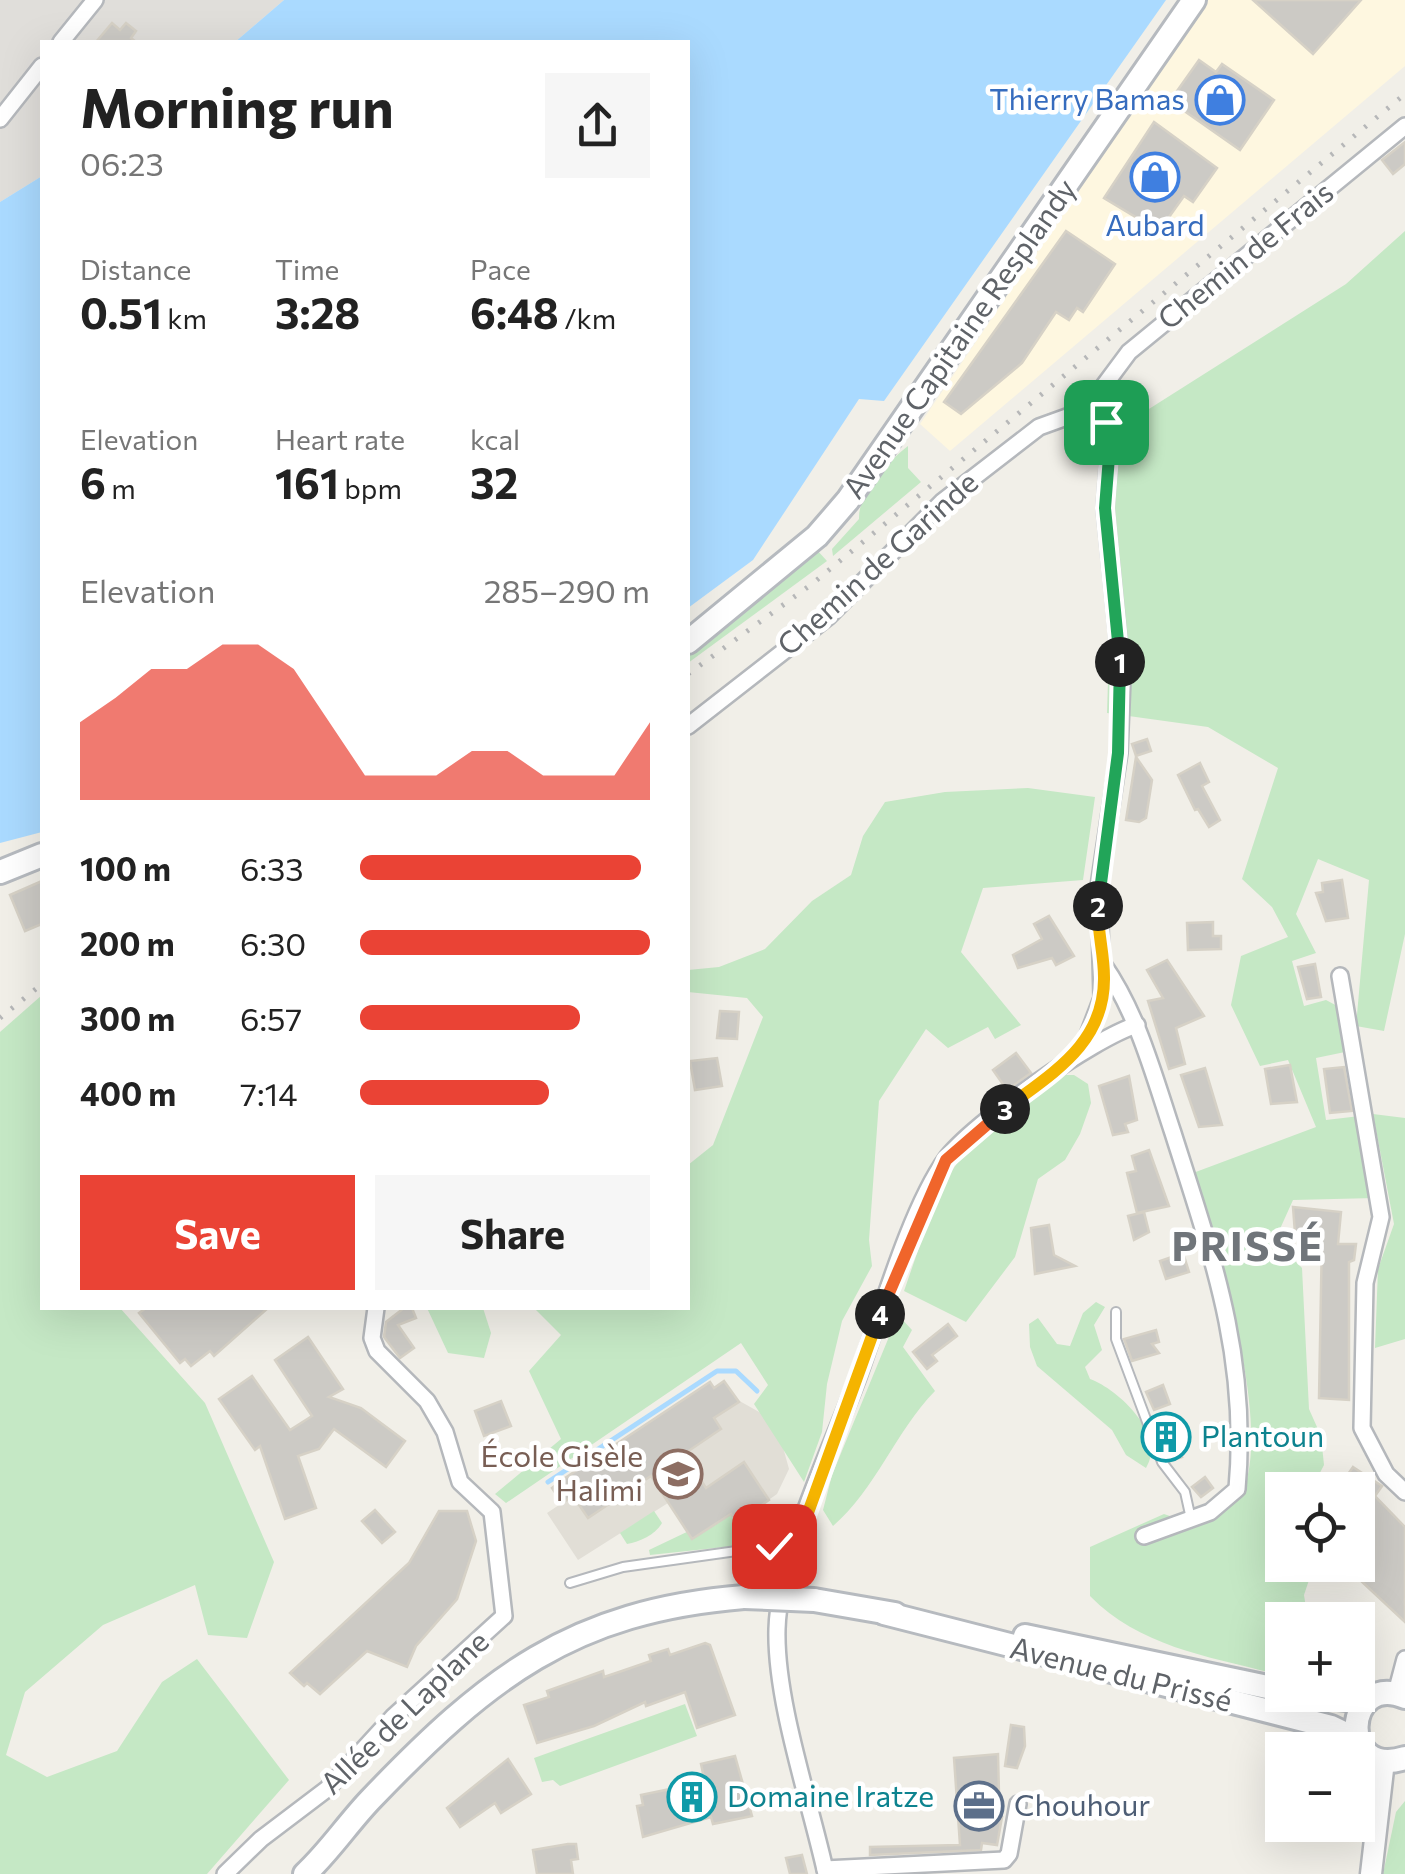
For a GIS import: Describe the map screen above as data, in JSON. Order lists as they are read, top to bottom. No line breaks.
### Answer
{"streets":{"main road":["Avenue Capitaine Resplandy","Avenue du Prissé"],"street":["Chemin de Frais","Chemin de Garinde","Allée de Laplane"]},"crossings":[["Chemin de Frais","Chemin de Garinde"]],"districts":["PRISSÉ"],"places":{"shop":["Thierry Bamas","Aubard"],"building":["Plantoun","Domaine Iratze"],"school or university":["École Gisèle Halimi"],"office":["Chouhour"]},"page":{"heading":["Morning run","06:23"],"stats":[["Distance","0.51 km"],["Time","3:28"],["Pace","6:48 /km"],["Elevation","6 m"],["Heart rate","161 bpm"],["kcal","32"]],"chart":["Elevation","285–290 m"],"pins":["1","2","3","4"],"list":[{"name":"100 m","note":"6:33"},{"name":"200 m","note":"6:30"},{"name":"300 m","note":"6:57"},{"name":"400 m","note":"7:14"}],"buttons":["Save","Share"],"map_buttons":["+","−"]}}
